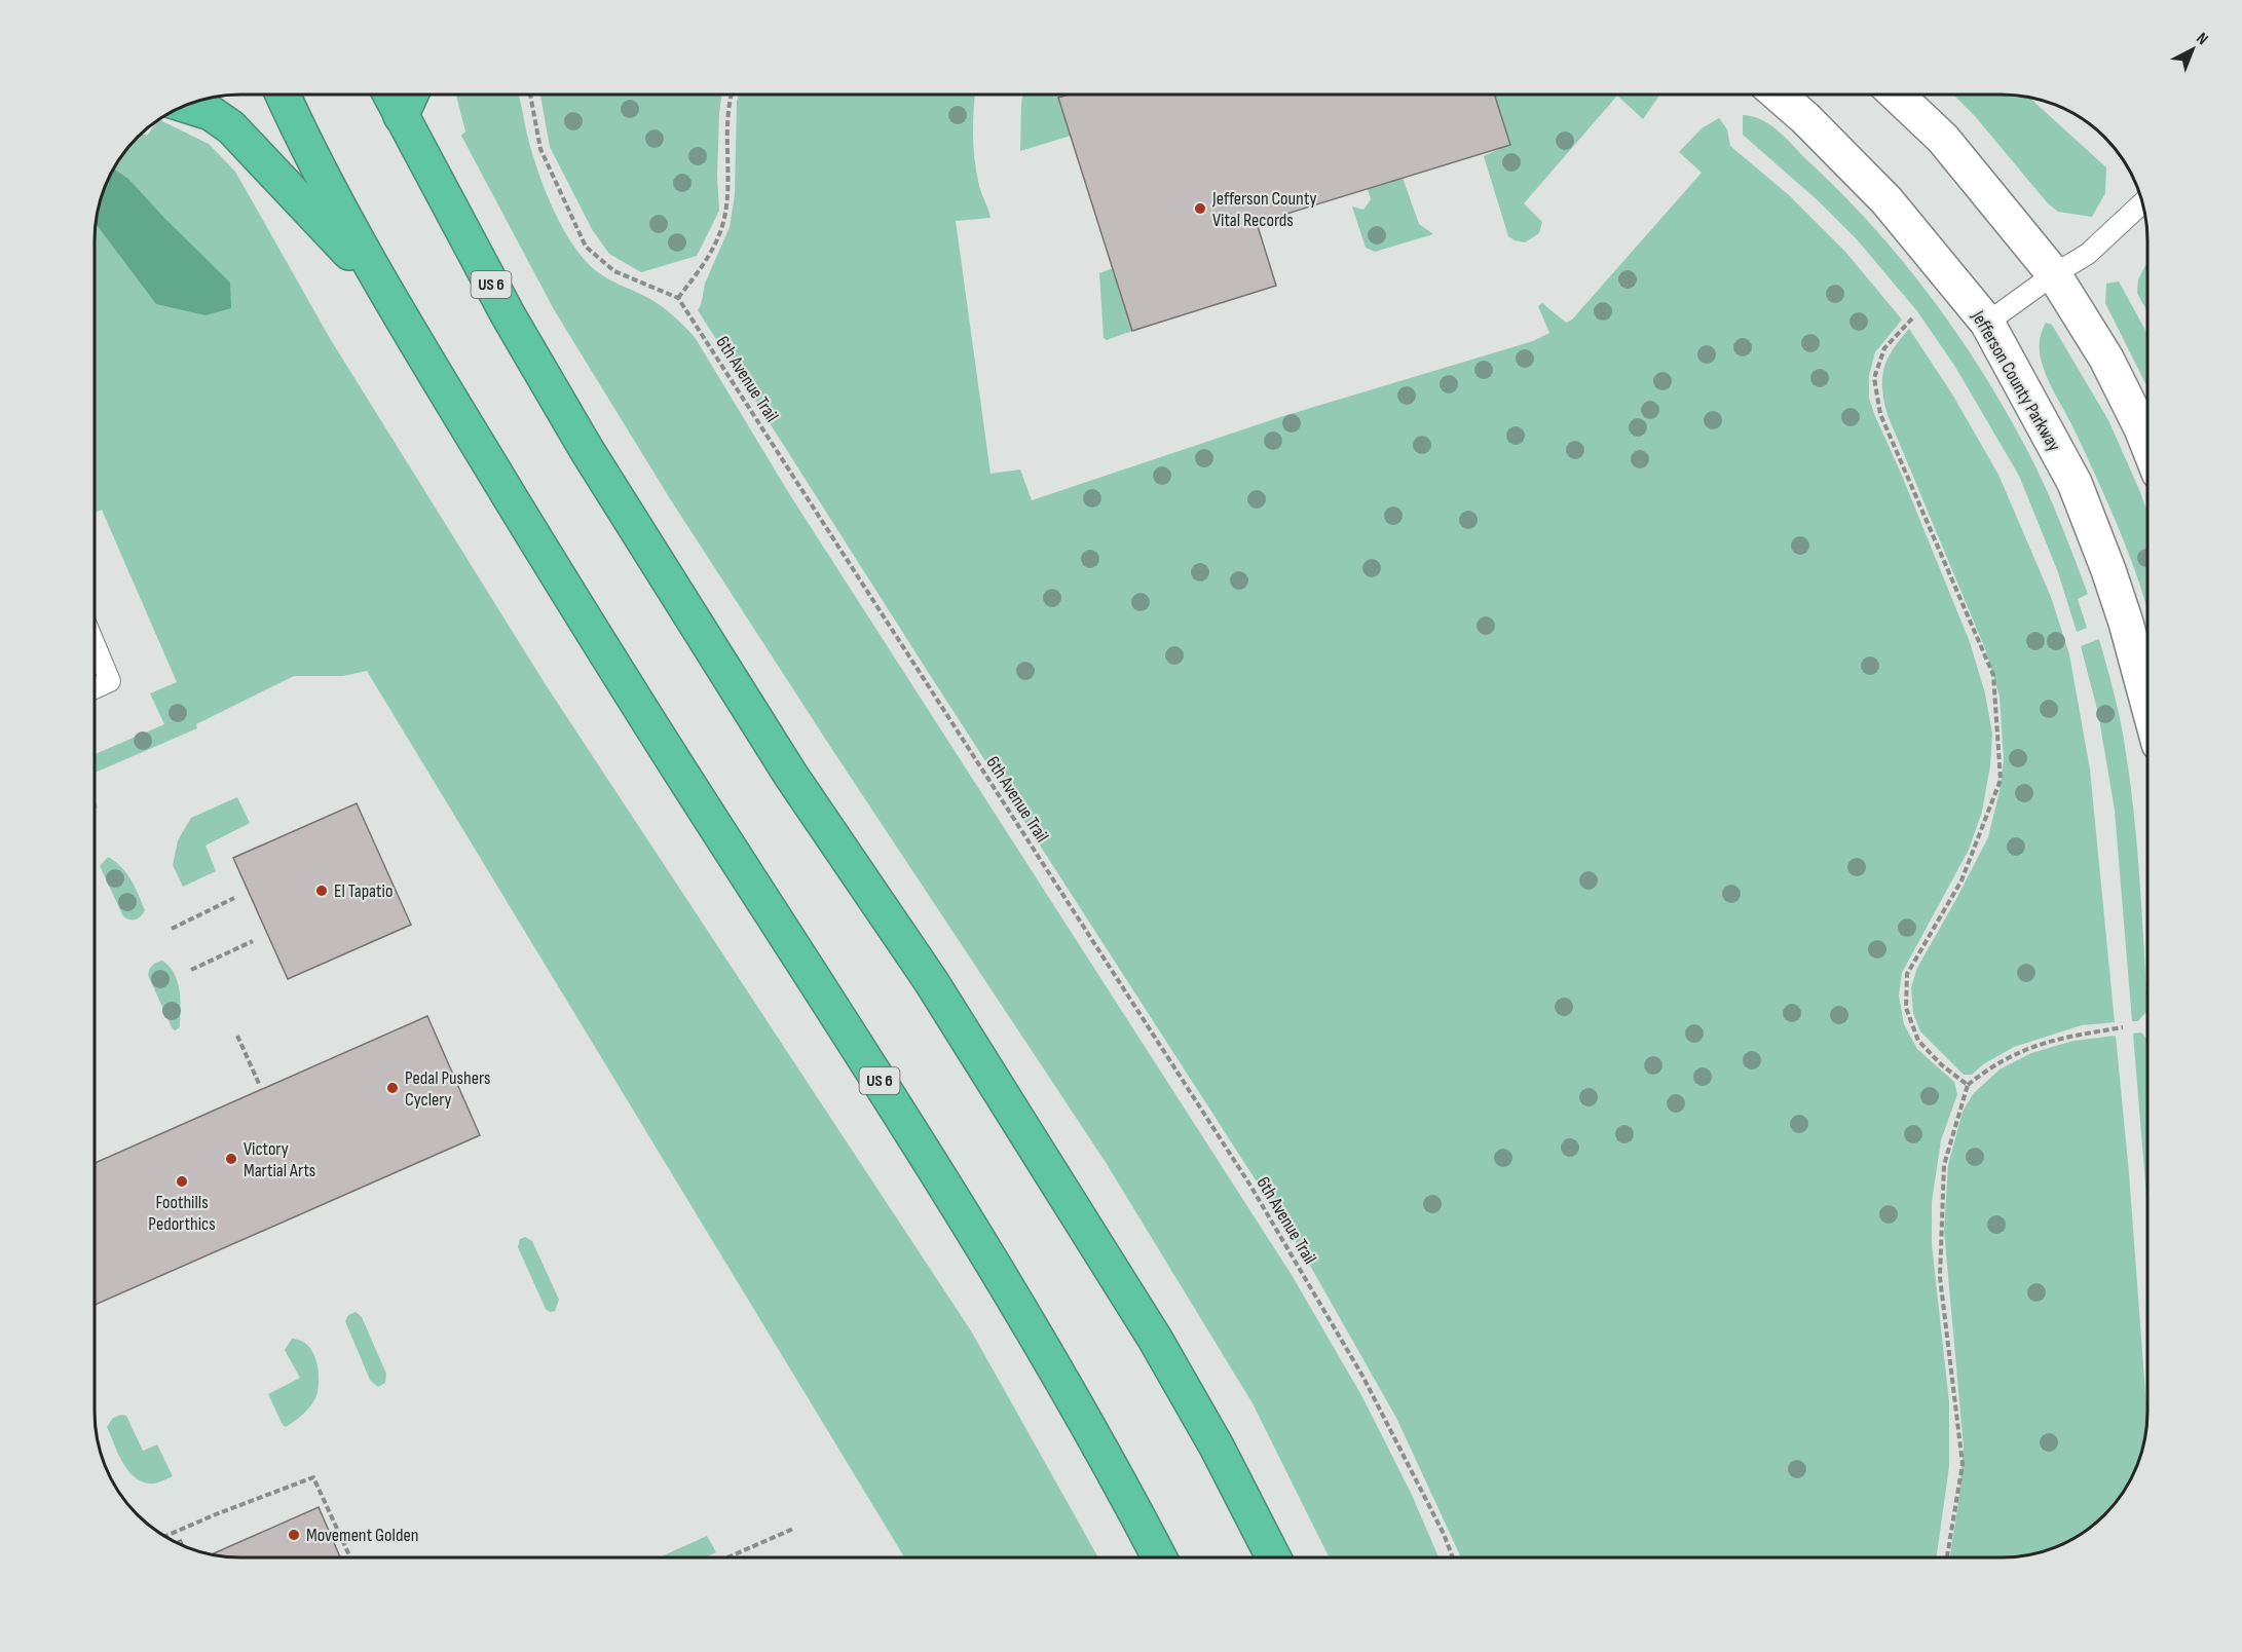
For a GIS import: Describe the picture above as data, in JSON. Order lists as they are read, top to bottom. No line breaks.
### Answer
{"streets":{"highway":["US 6"],"street":["Jefferson County Parkway"],"path":["6th Avenue Trail"]},"places":["Jefferson County Vital Records","El Tapatio","Pedal Pushers Cyclery","Victory Martial Arts","Foothills Pedorthics","Movement Golden"],"north":"top right"}
